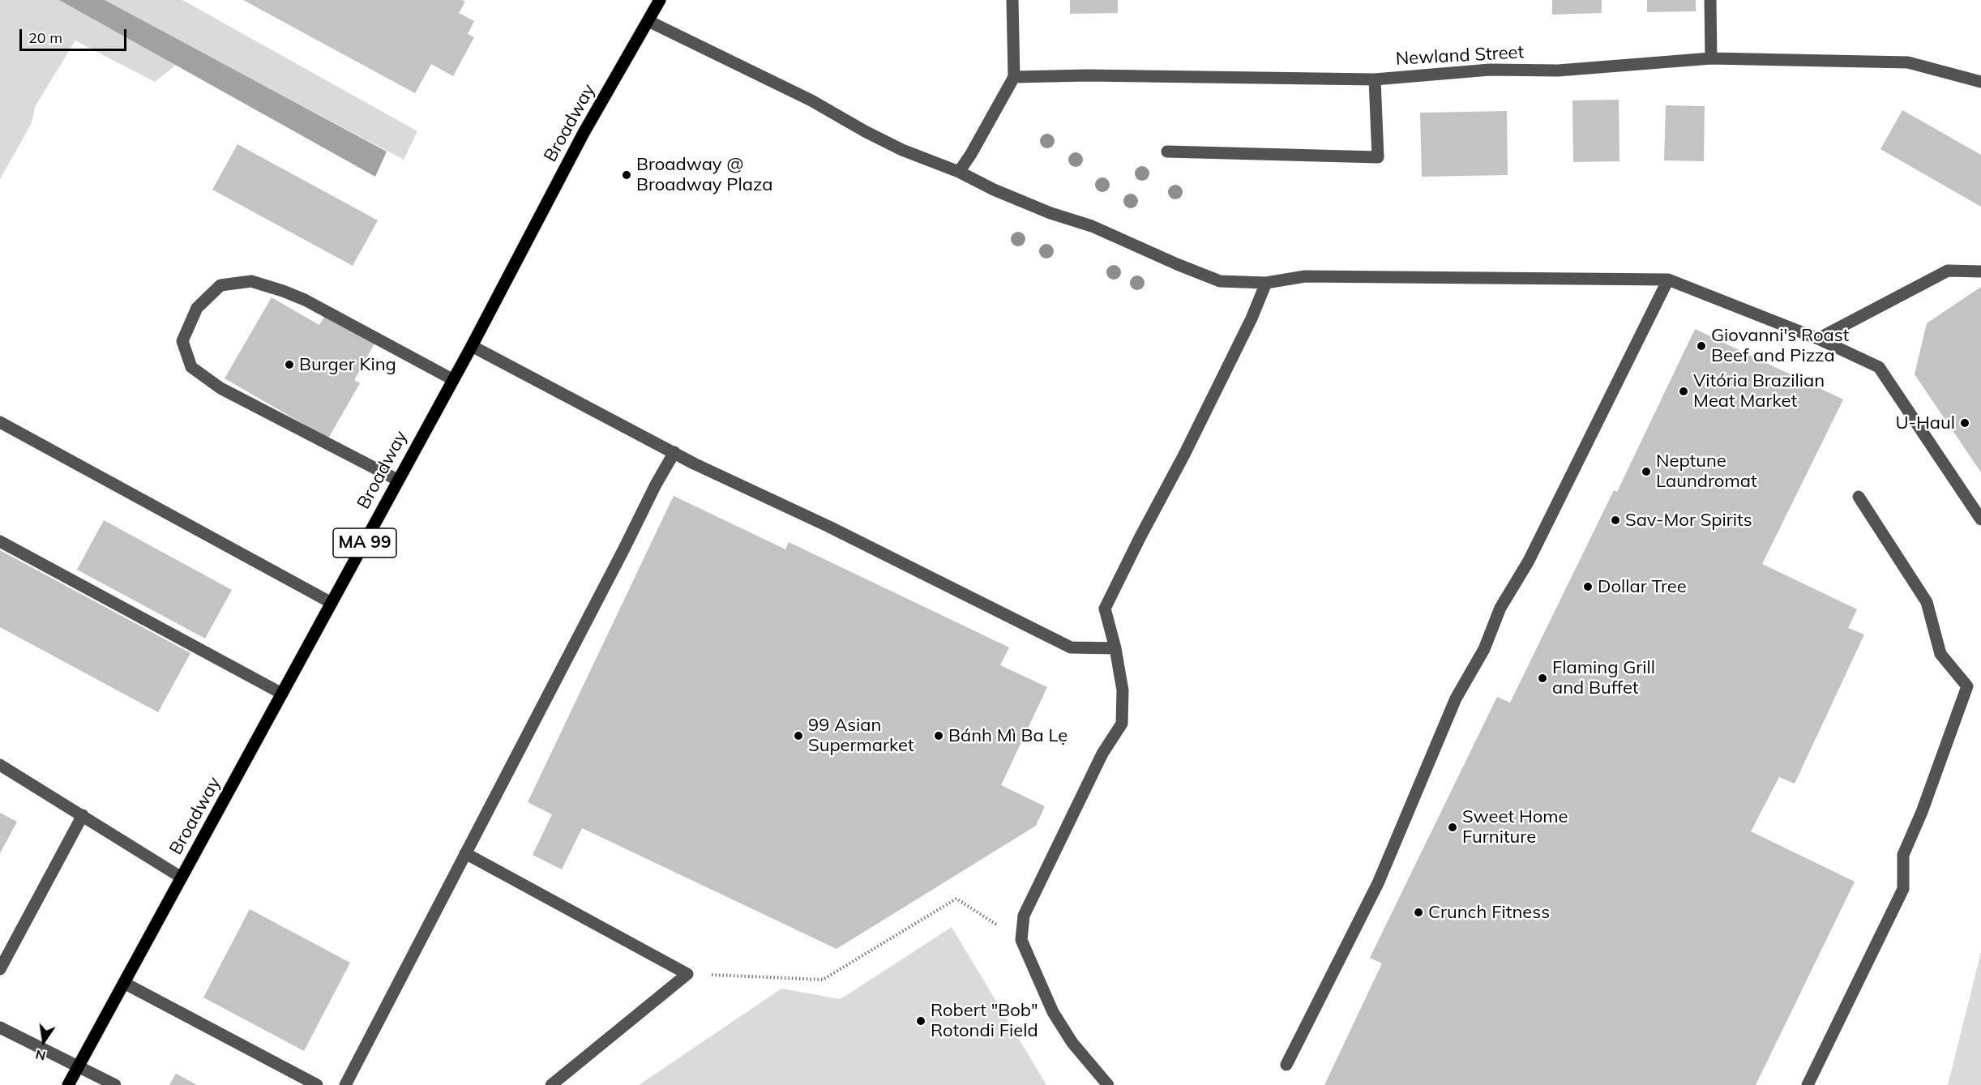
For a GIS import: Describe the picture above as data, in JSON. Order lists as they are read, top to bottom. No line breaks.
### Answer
{"streets":{"main road":["Broadway","MA 99"],"street":["Newland Street"]},"places":["Broadway @ Broadway Plaza","Giovanni's Roast Beef and Pizza","Burger King","Vitória Brazilian Meat Market","U-Haul","Neptune Laundromat","Sav-Mor Spirits","Dollar Tree","Flaming Grill and Buffet","99 Asian Supermarket","Bánh Mì Ba Lẹ","Sweet Home Furniture","Crunch Fitness","Robert \"Bob\" Rotondi Field"],"scale_bar":"20 m","north":"bottom"}
